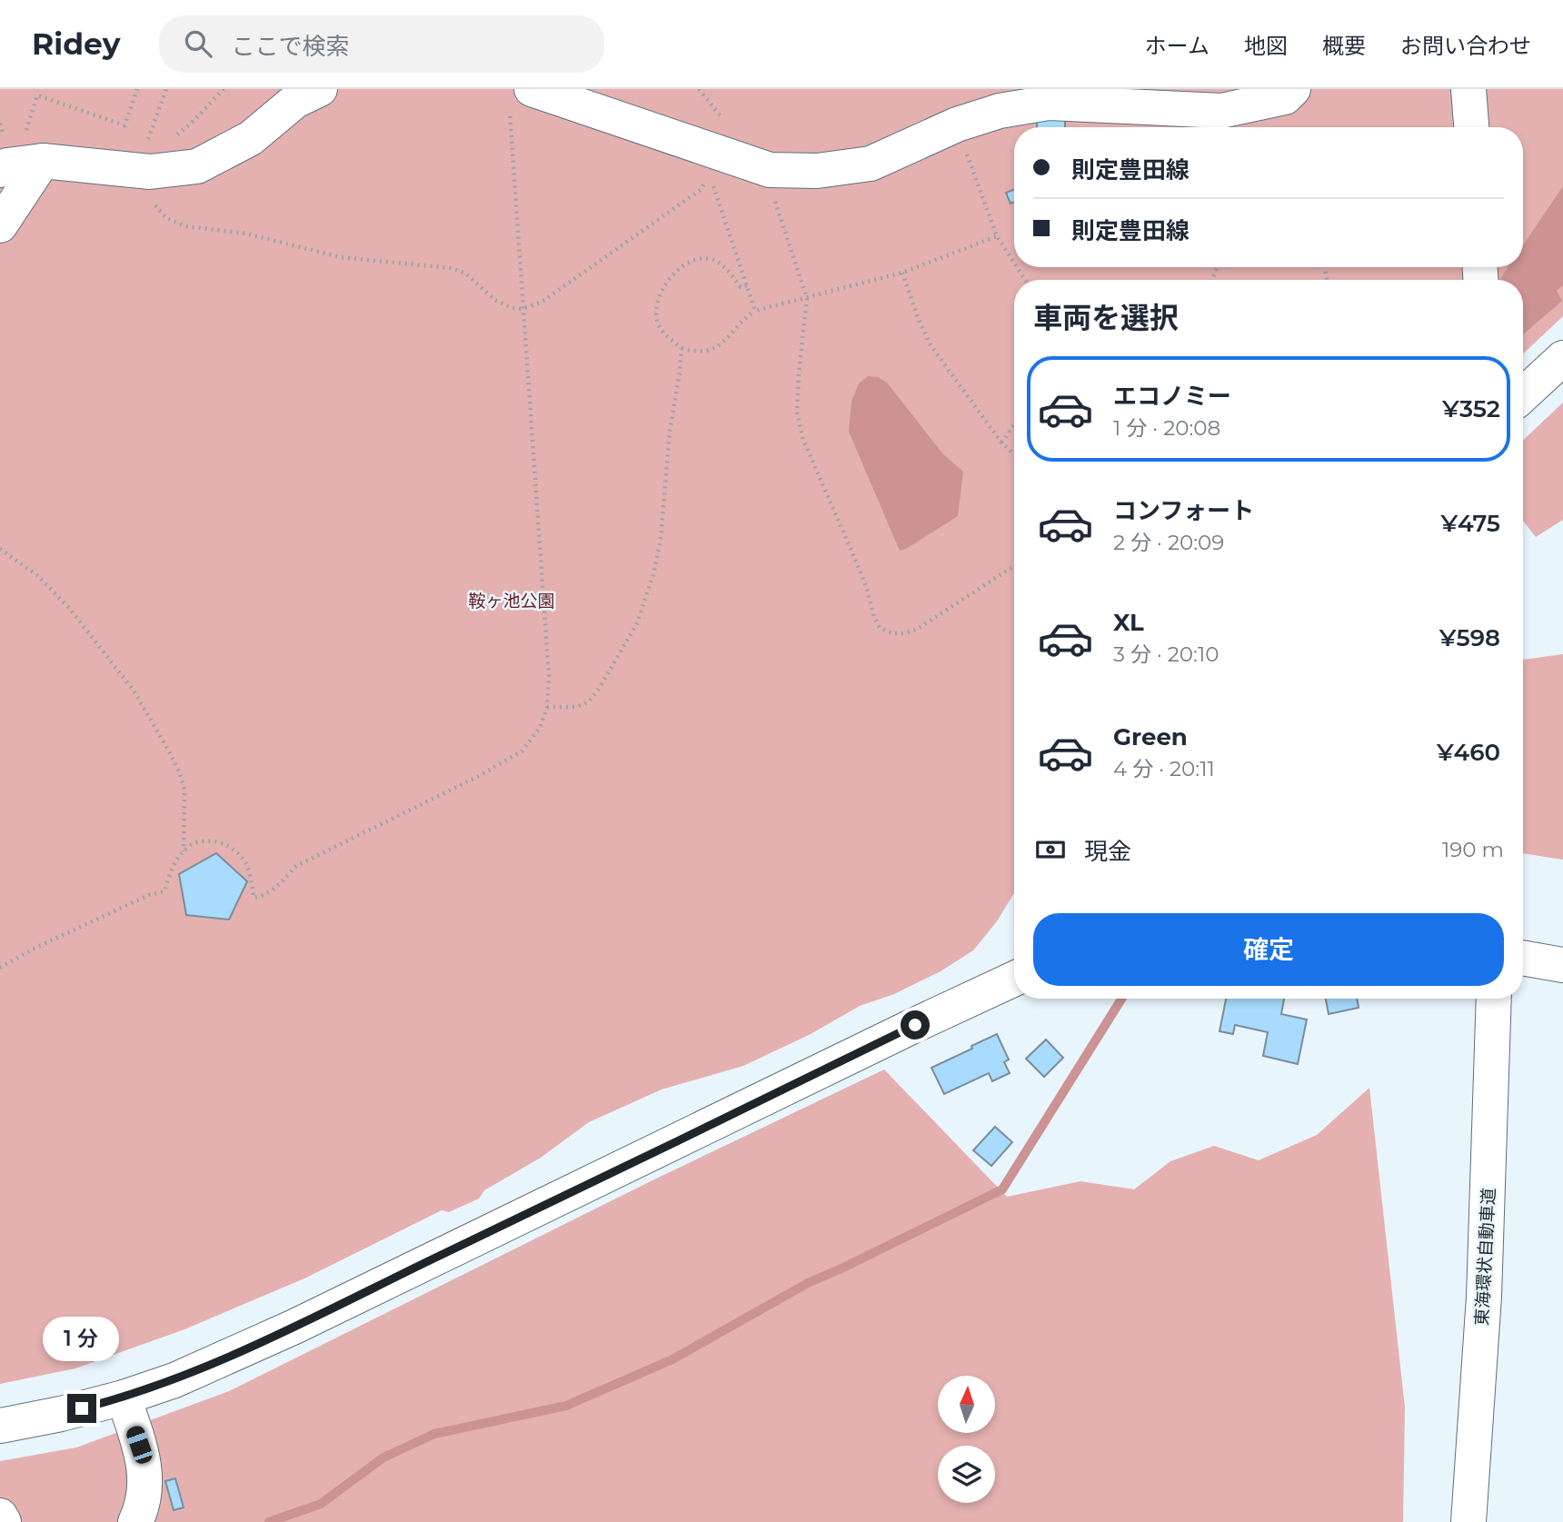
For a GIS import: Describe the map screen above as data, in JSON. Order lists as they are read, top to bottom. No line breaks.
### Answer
{"streets":{"main road":["東海環状自動車道"]},"parks":["鞍ヶ池公園"],"north":"top","page":{"header":"Ridey","search":"ここで検索","nav":["ホーム","地図","概要","お問い合わせ"],"banner":["則定豊田線","則定豊田線"],"heading":"車両を選択","list":[{"name":"エコノミー","note":"1 分 · 20:08","value":"¥352"},{"name":"コンフォート","note":"2 分 · 20:09","value":"¥475"},{"name":"XL","note":"3 分 · 20:10","value":"¥598"},{"name":"Green","note":"4 分 · 20:11","value":"¥460"}],"pay":["現金","190 m"],"buttons":"確定","bubble":"1 分"}}
